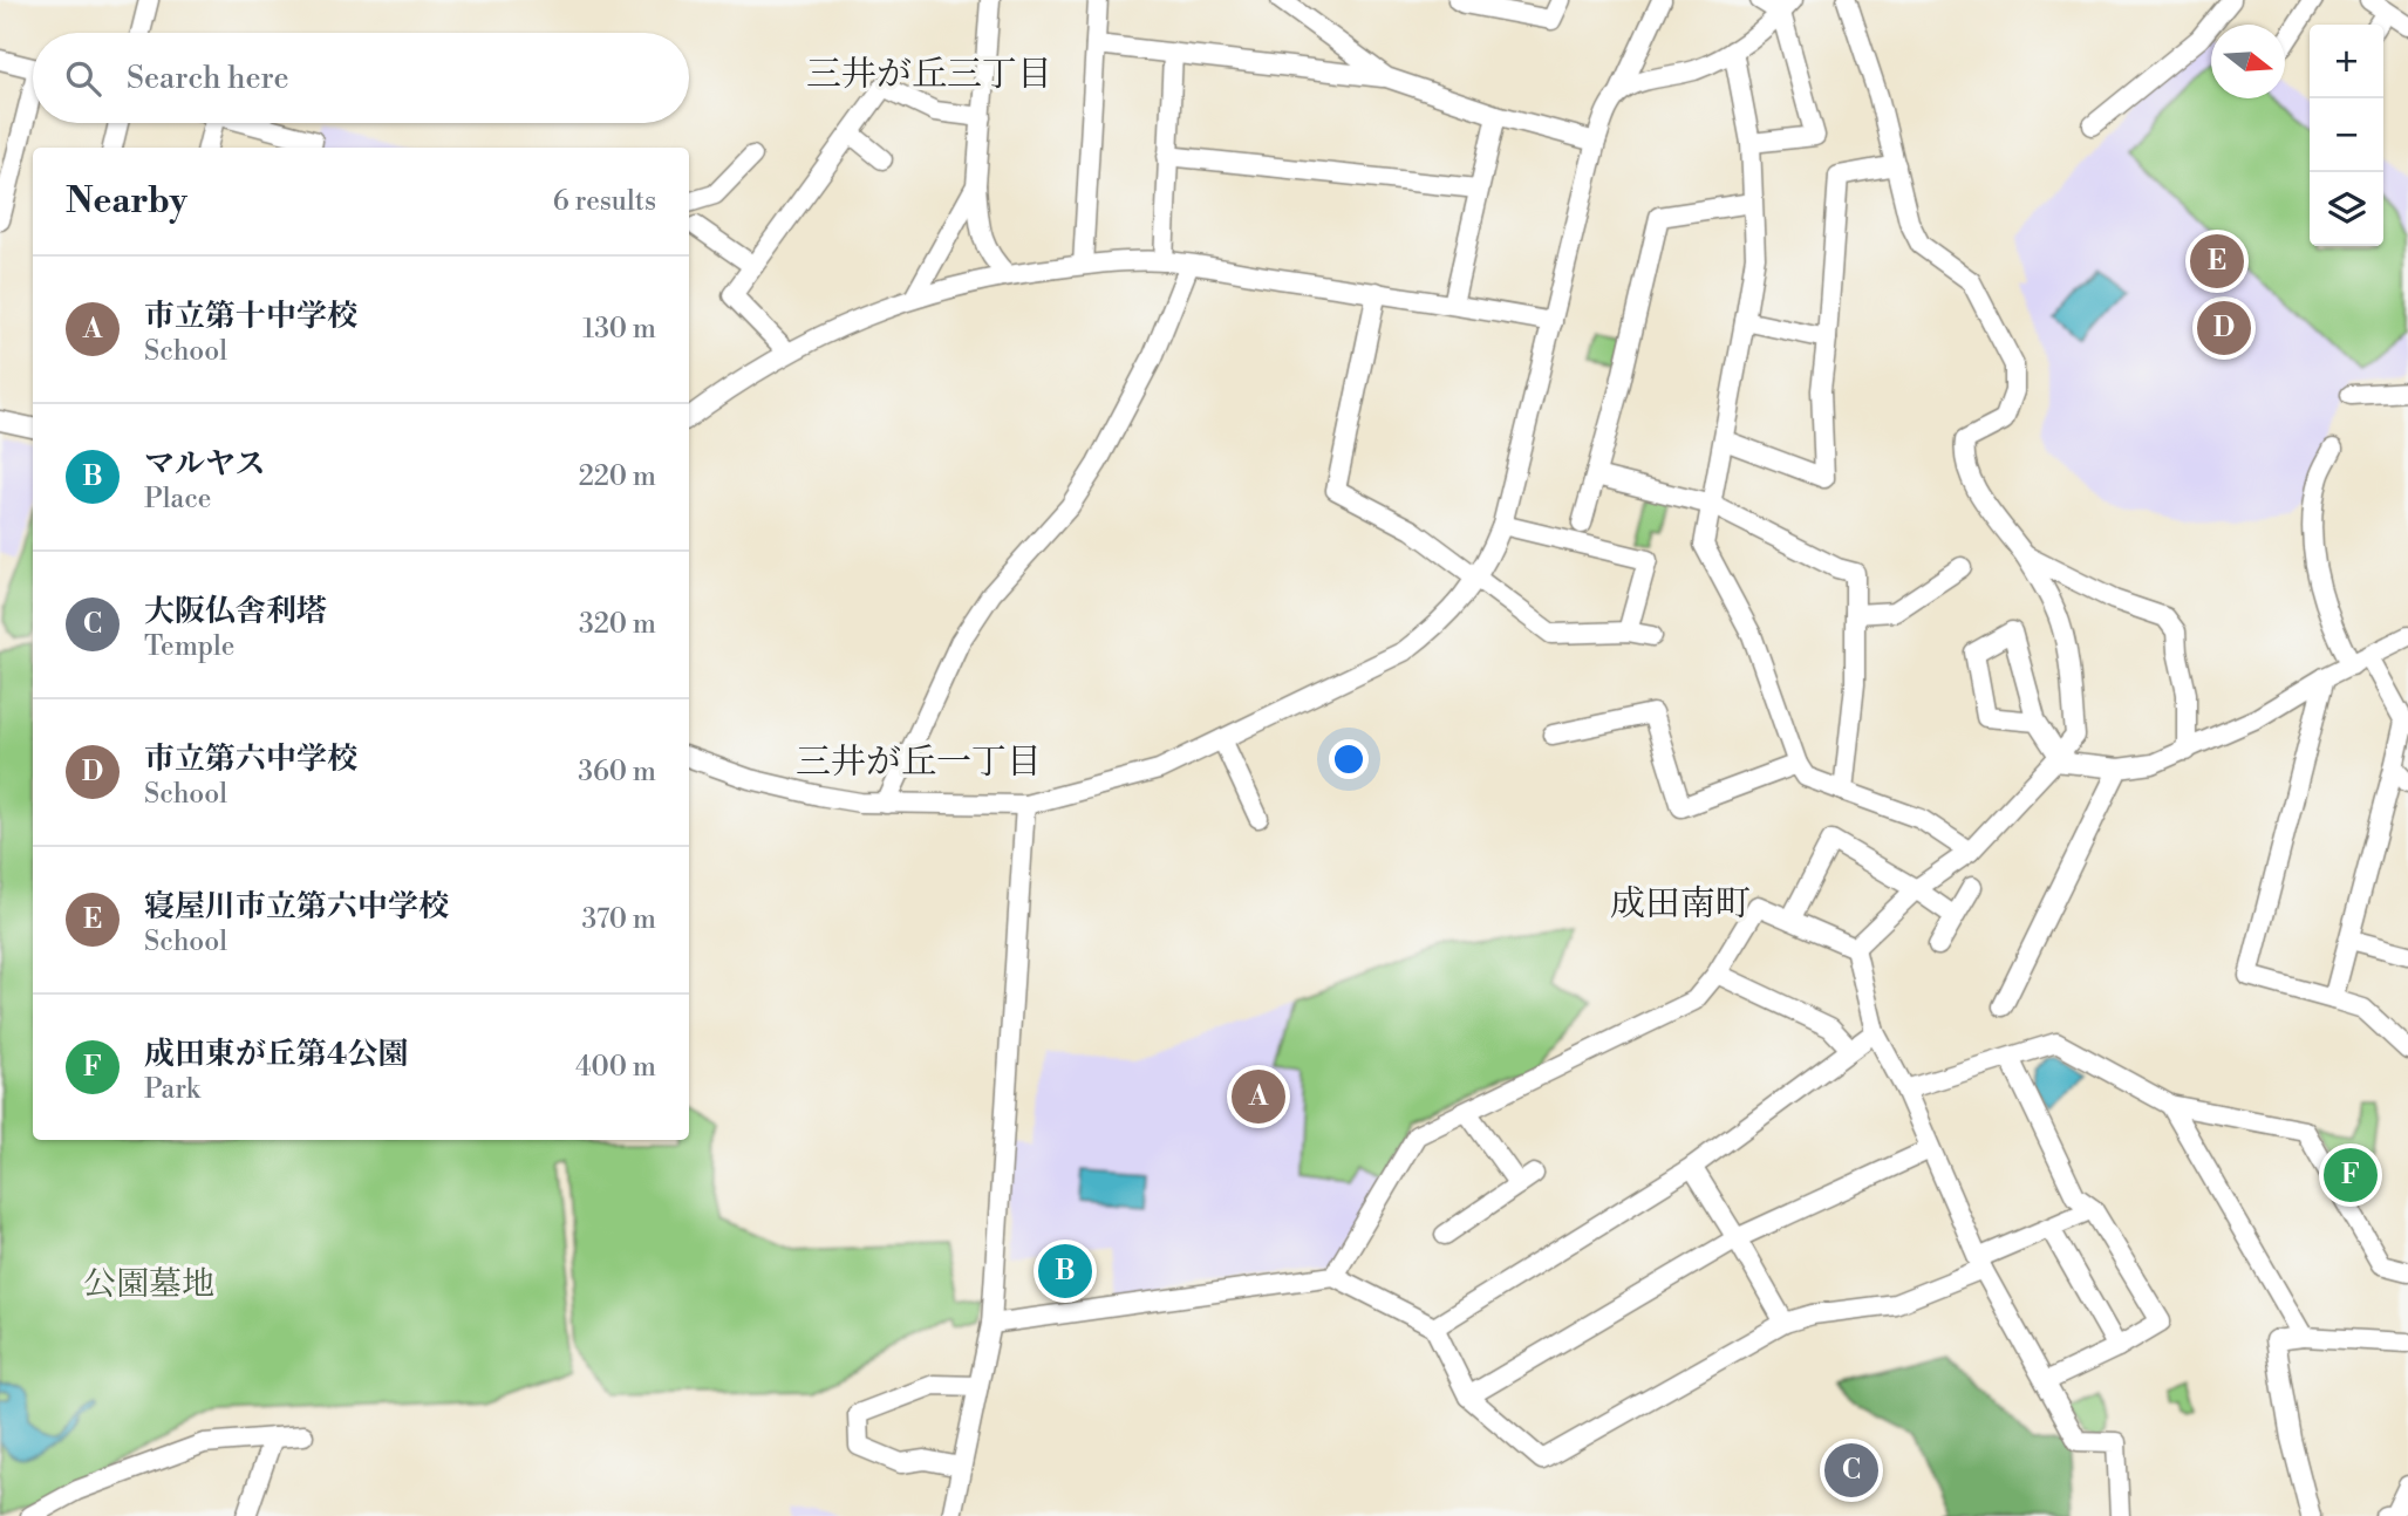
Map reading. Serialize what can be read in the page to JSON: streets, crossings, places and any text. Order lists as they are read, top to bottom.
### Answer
{
  "districts": ["三井が丘三丁目", "三井が丘一丁目", "成田南町"],
  "parks": ["公園墓地"],
  "north": "right",
  "page": {
    "map_buttons": ["+", "−"],
    "search": "Search here",
    "heading": ["Nearby", "6 results"],
    "pins": [
      "E",
      "D",
      "A",
      "F",
      "B",
      "C"
    ],
    "list": [
      {
        "mark": "A",
        "name": "市立第十中学校",
        "note": "School",
        "value": "130 m"
      },
      {
        "mark": "B",
        "name": "マルヤス",
        "note": "Place",
        "value": "220 m"
      },
      {
        "mark": "C",
        "name": "大阪仏舎利塔",
        "note": "Temple",
        "value": "320 m"
      },
      {
        "mark": "D",
        "name": "市立第六中学校",
        "note": "School",
        "value": "360 m"
      },
      {
        "mark": "E",
        "name": "寝屋川市立第六中学校",
        "note": "School",
        "value": "370 m"
      },
      {
        "mark": "F",
        "name": "成田東が丘第4公園",
        "note": "Park",
        "value": "400 m"
      }
    ]
  }
}
